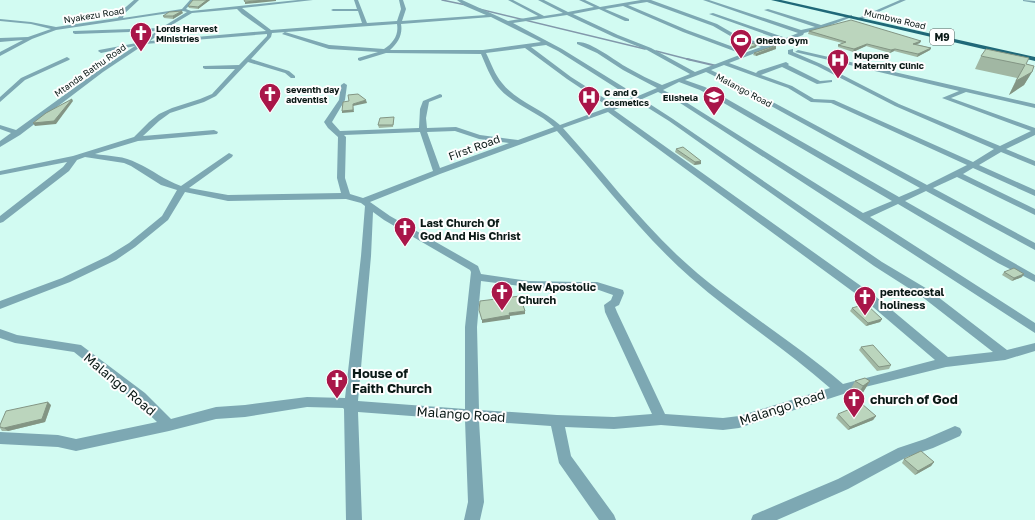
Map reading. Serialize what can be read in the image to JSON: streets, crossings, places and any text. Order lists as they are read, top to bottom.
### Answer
{
  "streets": {
    "main road": ["Mumbwa Road", "M9"],
    "street": [
      "Nyakezu Road",
      "Mtanda Bathu Road",
      "Malango Road",
      "First Road"
    ]
  },
  "crossings": [
    ["Nyakezu Road", "Mtanda Bathu Road"],
    ["Mumbwa Road", "First Road"],
    ["Malango Road", "First Road"]
  ],
  "places": {
    "church": [
      "Lords Harvest Ministries",
      "seventh day adventist",
      "Last Church Of God And His Christ",
      "New Apostolic Church",
      "pentecostal holiness",
      "House of Faith Church",
      "church of God"
    ],
    "sports": ["Ghetto Gym"],
    "hospital": ["Mupone Maternity Clinic", "C and G cosmetics"],
    "school or university": ["Elishela"]
  }
}
